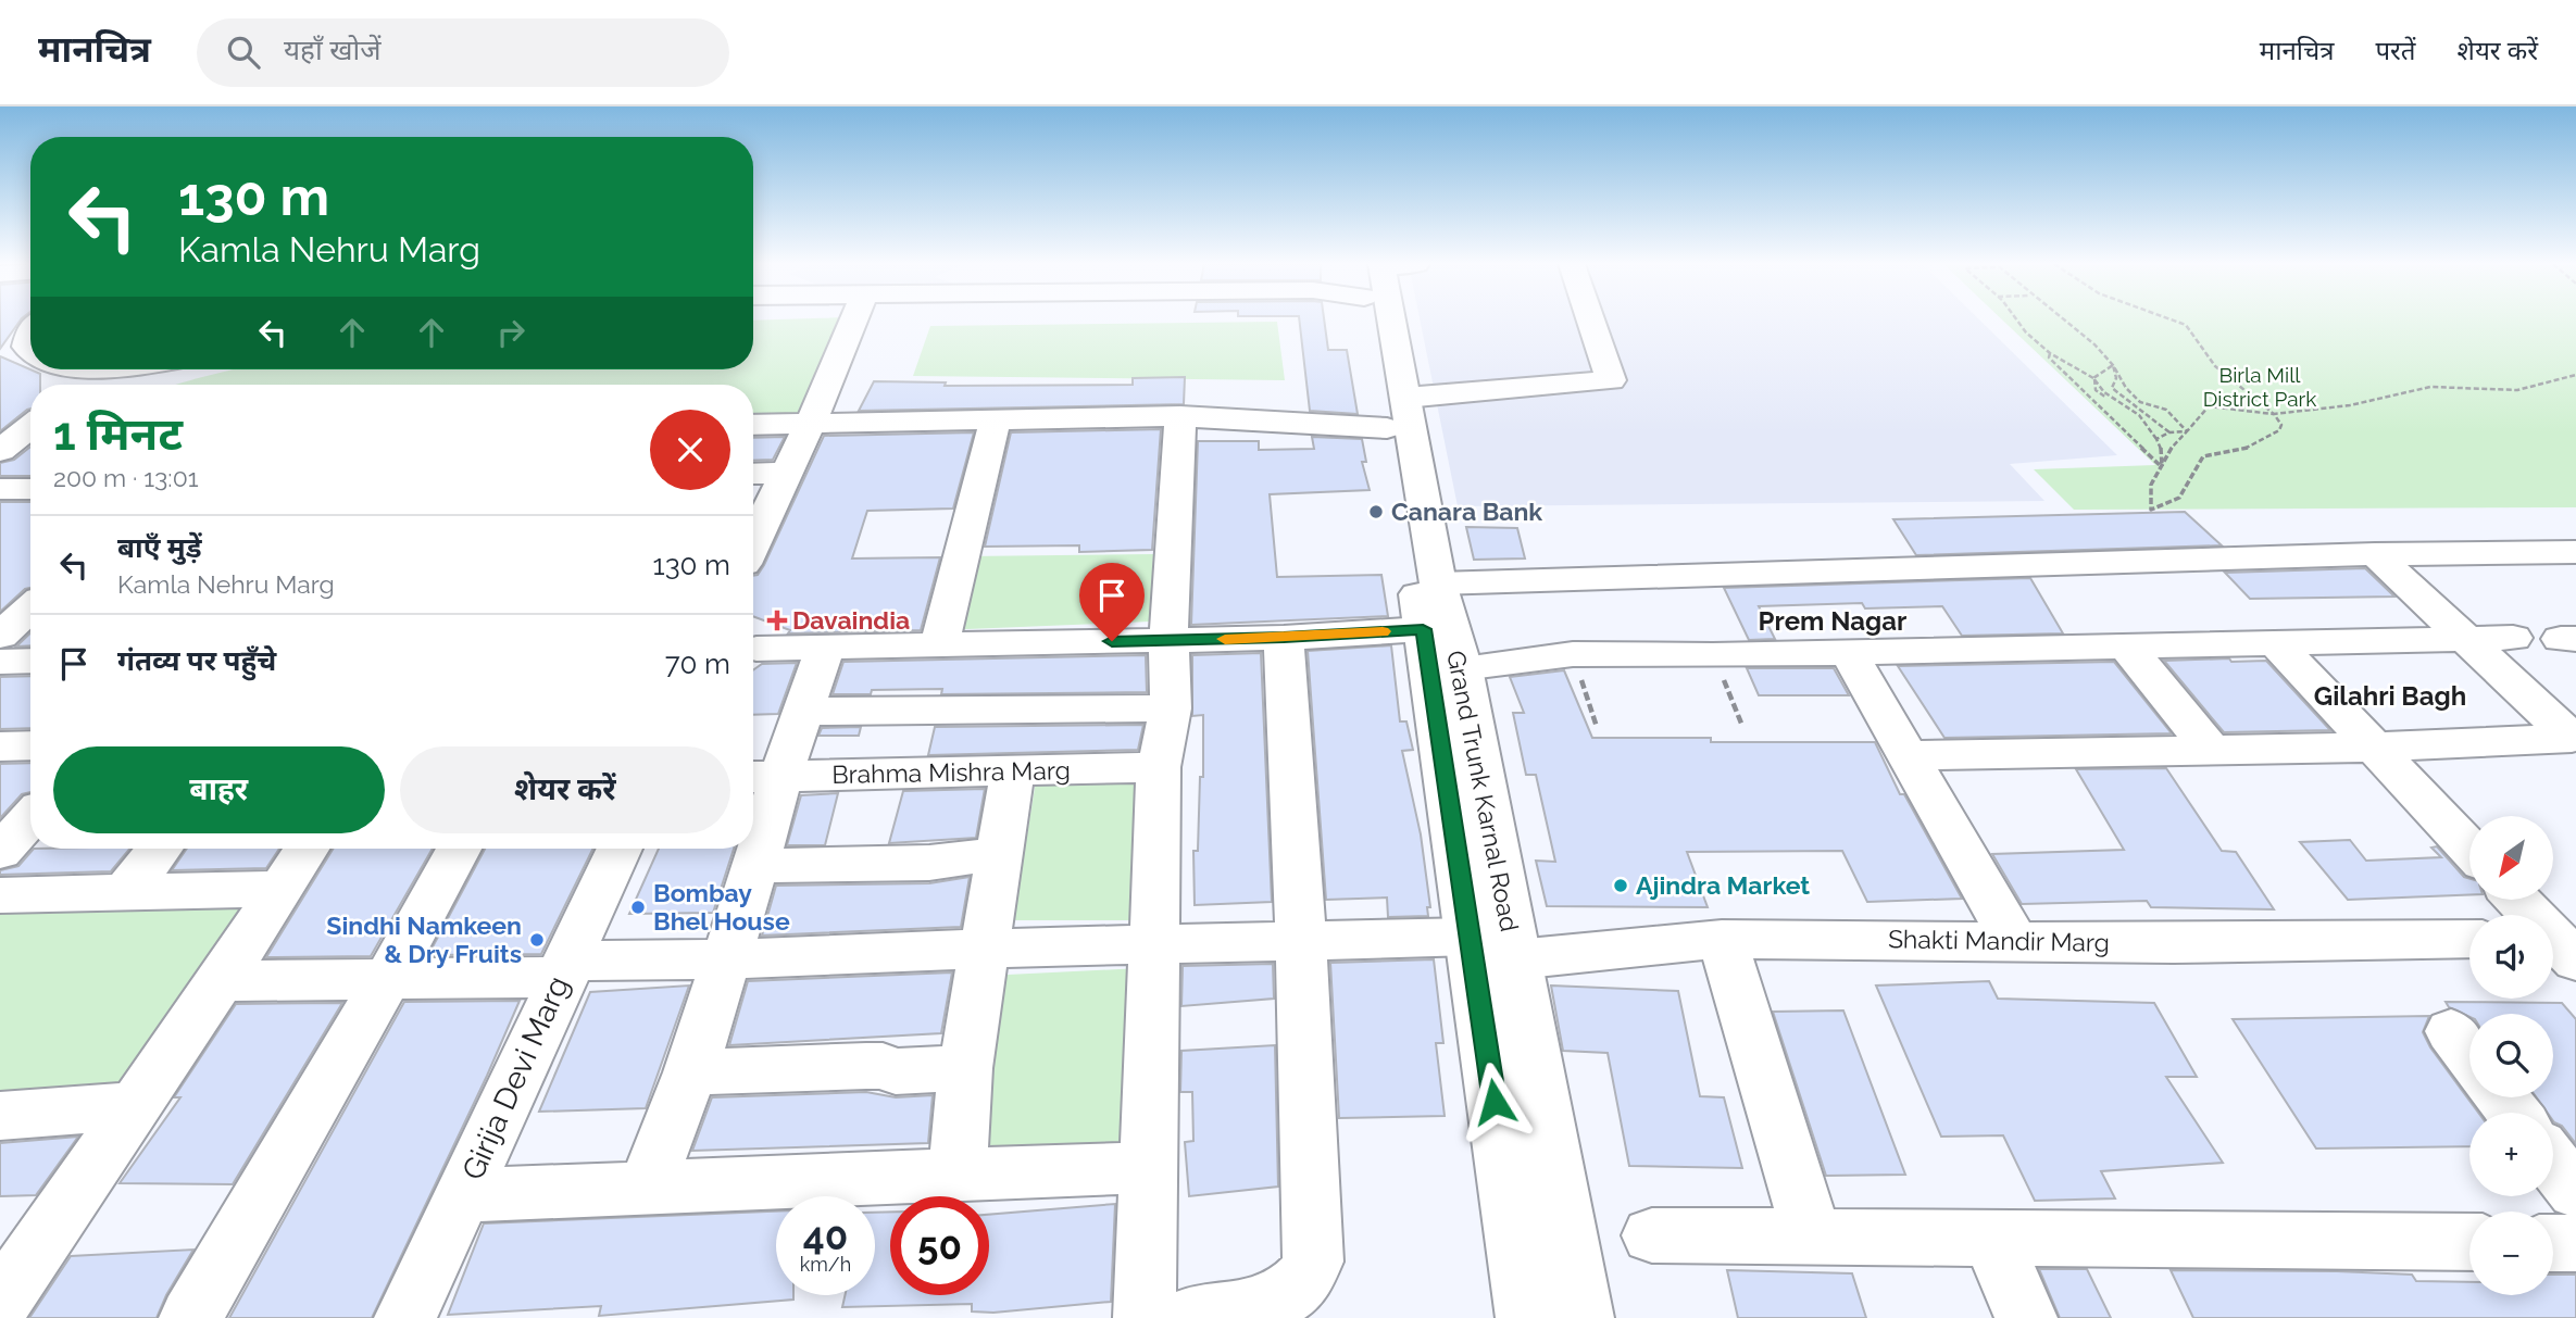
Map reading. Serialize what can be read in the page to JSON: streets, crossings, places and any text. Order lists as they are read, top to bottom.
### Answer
{
  "streets": {
    "street": [
      "Brahma Mishra Marg",
      "Grand Trunk Karnal Road",
      "Shakti Mandir Marg",
      "Girija Devi Marg"
    ]
  },
  "crossings": [
    ["Grand Trunk Karnal Road", "Shakti Mandir Marg"]
  ],
  "districts": ["Prem Nagar", "Gilahri Bagh"],
  "parks": ["Birla Mill District Park"],
  "places": {
    "other": [
      "Canara Bank",
      "Ajindra Market",
      "Bombay Bhel House",
      "Sindhi Namkeen & Dry Fruits"
    ],
    "health": ["Davaindia"]
  },
  "north": "bottom left",
  "page": {
    "header": "मानचित्र",
    "search": "यहाँ खोजें",
    "nav": ["मानचित्र", "परतें", "शेयर करें"],
    "turn": ["130 m", "Kamla Nehru Marg"],
    "heading": ["1 मिनट", "200 m · 13:01"],
    "list": [
      {
        "name": "बाएँ मुड़ें",
        "note": "Kamla Nehru Marg",
        "value": "130 m"
      },
      {
        "name": "गंतव्य पर पहुँचे",
        "value": "70 m"
      }
    ],
    "buttons": ["बाहर", "शेयर करें"],
    "map_buttons": ["+", "−"],
    "speed": "40 km/h",
    "limit": "50"
  }
}
